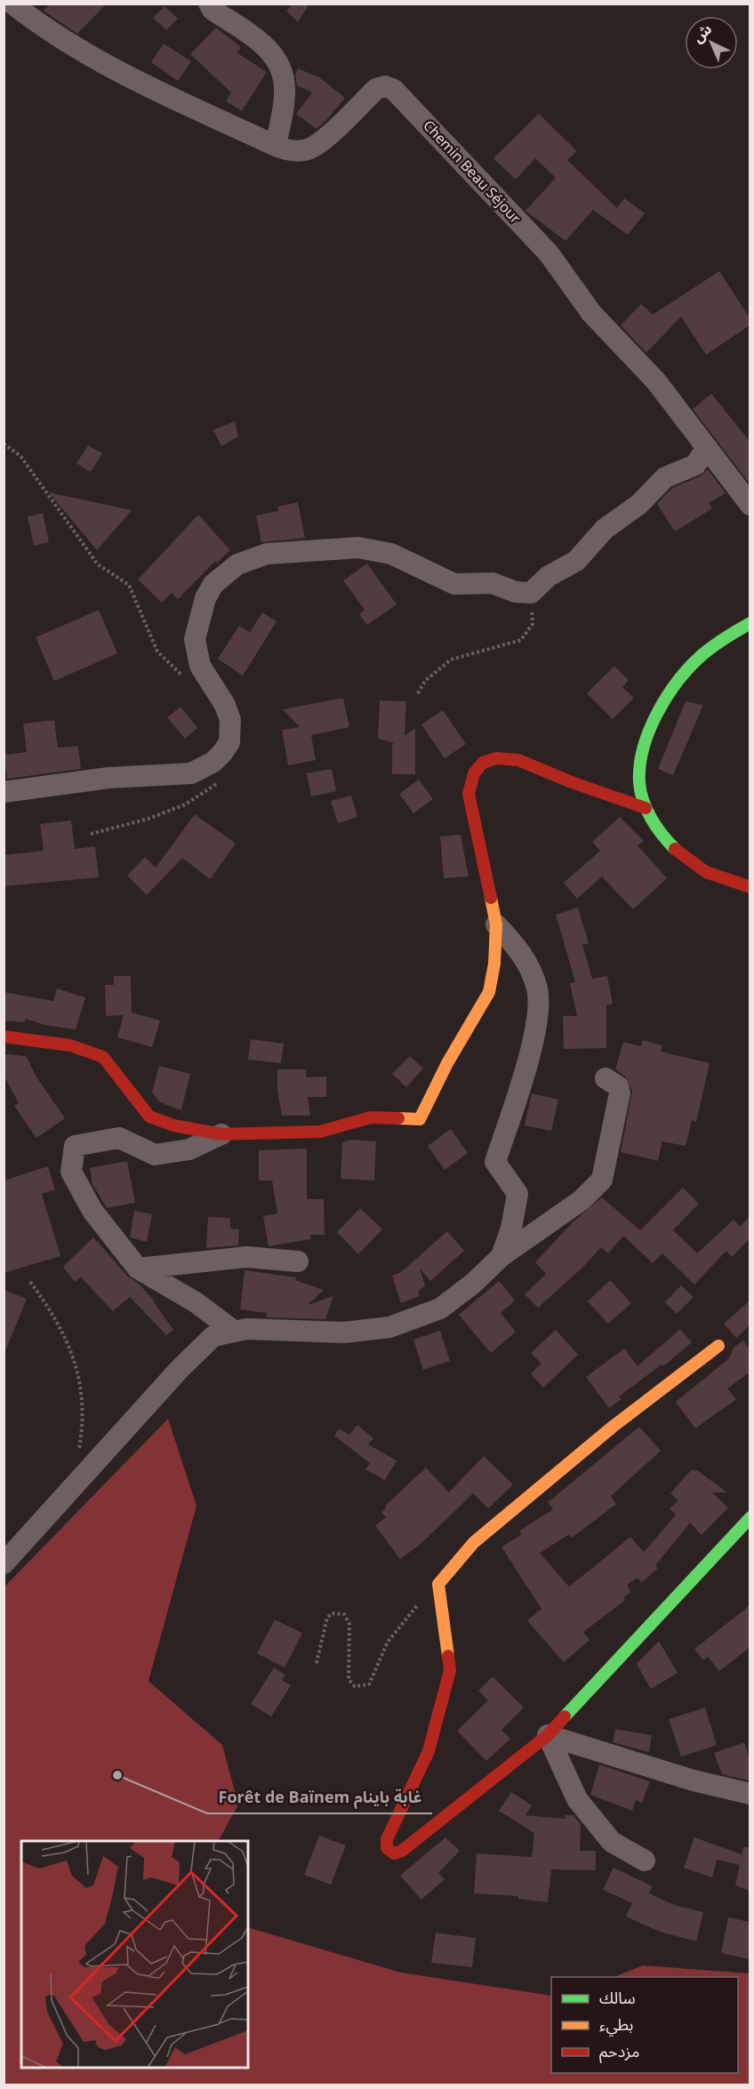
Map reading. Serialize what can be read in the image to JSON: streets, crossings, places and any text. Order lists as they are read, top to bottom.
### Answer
{
  "streets": {
    "street": ["Chemin Beau Séjour"]
  },
  "places": ["Forêt de Baïnem غابة باينام"],
  "legend": ["سالك", "بطيء", "مزدحم"],
  "north": "top left"
}
